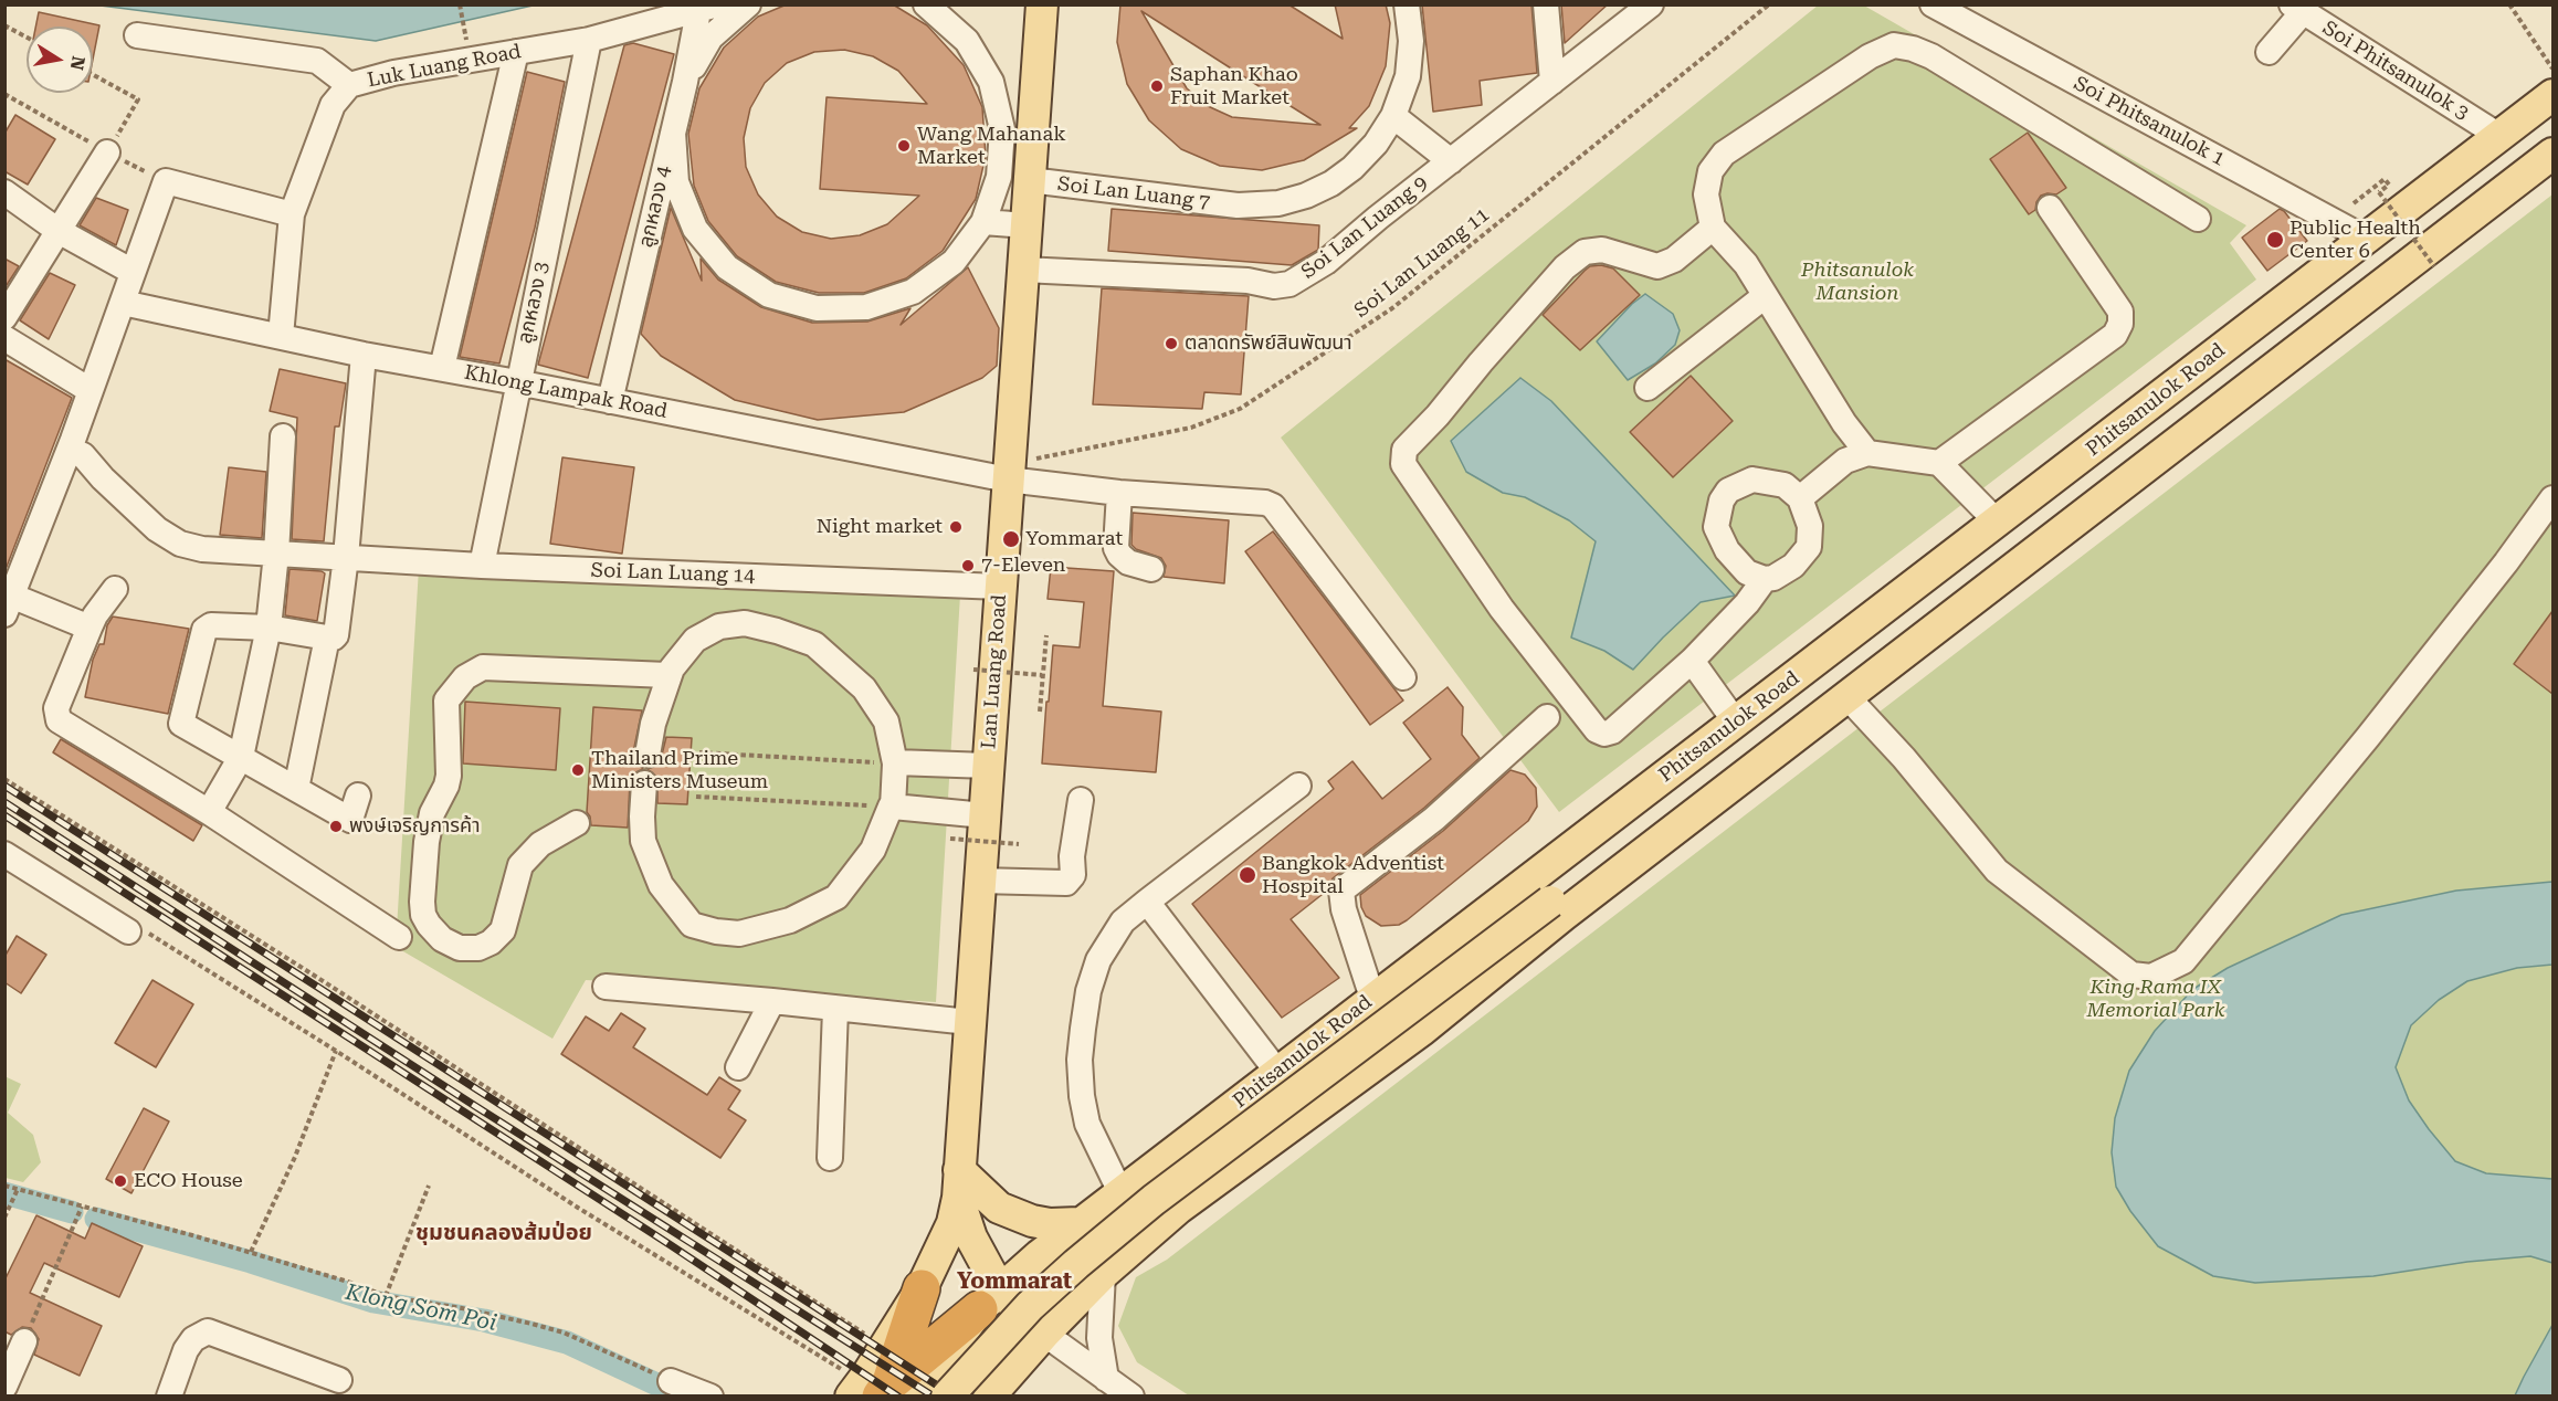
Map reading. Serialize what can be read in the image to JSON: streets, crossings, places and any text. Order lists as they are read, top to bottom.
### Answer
{
  "streets": {
    "main road": ["Phitsanulok Road", "Lan Luang Road"],
    "street": [
      "Luk Luang Road",
      "Soi Phitsanulok 3",
      "Soi Phitsanulok 1",
      "Soi Lan Luang 7",
      "ลูกหลวง 4",
      "Soi Lan Luang 9",
      "ลูกหลวง 3",
      "Khlong Lampak Road",
      "Soi Lan Luang 14"
    ],
    "path": ["Soi Lan Luang 11"]
  },
  "crossings": [
    ["Luk Luang Road", "ลูกหลวง 4"],
    ["Luk Luang Road", "ลูกหลวง 3"],
    ["Luk Luang Road", "Khlong Lampak Road"],
    ["Soi Phitsanulok 3", "Phitsanulok Road"],
    ["Soi Phitsanulok 1", "Phitsanulok Road"],
    ["Soi Lan Luang 7", "Lan Luang Road"],
    ["ลูกหลวง 4", "Khlong Lampak Road"],
    ["Soi Lan Luang 9", "Lan Luang Road"],
    ["Soi Lan Luang 11", "Khlong Lampak Road"],
    ["Soi Lan Luang 11", "Lan Luang Road"],
    ["ลูกหลวง 3", "Khlong Lampak Road"],
    ["ลูกหลวง 3", "Soi Lan Luang 14"],
    ["Khlong Lampak Road", "Lan Luang Road"],
    ["Phitsanulok Road", "Lan Luang Road"],
    ["Soi Lan Luang 14", "Lan Luang Road"]
  ],
  "districts": ["ชุมชนคลองส้มป่อย", "Yommarat"],
  "water": ["Klong Som Poi"],
  "parks": ["Phitsanulok Mansion", "King Rama IX Memorial Park"],
  "places": [
    "Saphan Khao Fruit Market",
    "Wang Mahanak Market",
    "Public Health Center 6",
    "ตลาดทรัพย์สินพัฒนา",
    "Night market",
    "Yommarat",
    "7-Eleven",
    "Thailand Prime Ministers Museum",
    "พงษ์เจริญการค้า",
    "Bangkok Adventist Hospital",
    "ECO House"
  ],
  "north": "right"
}
